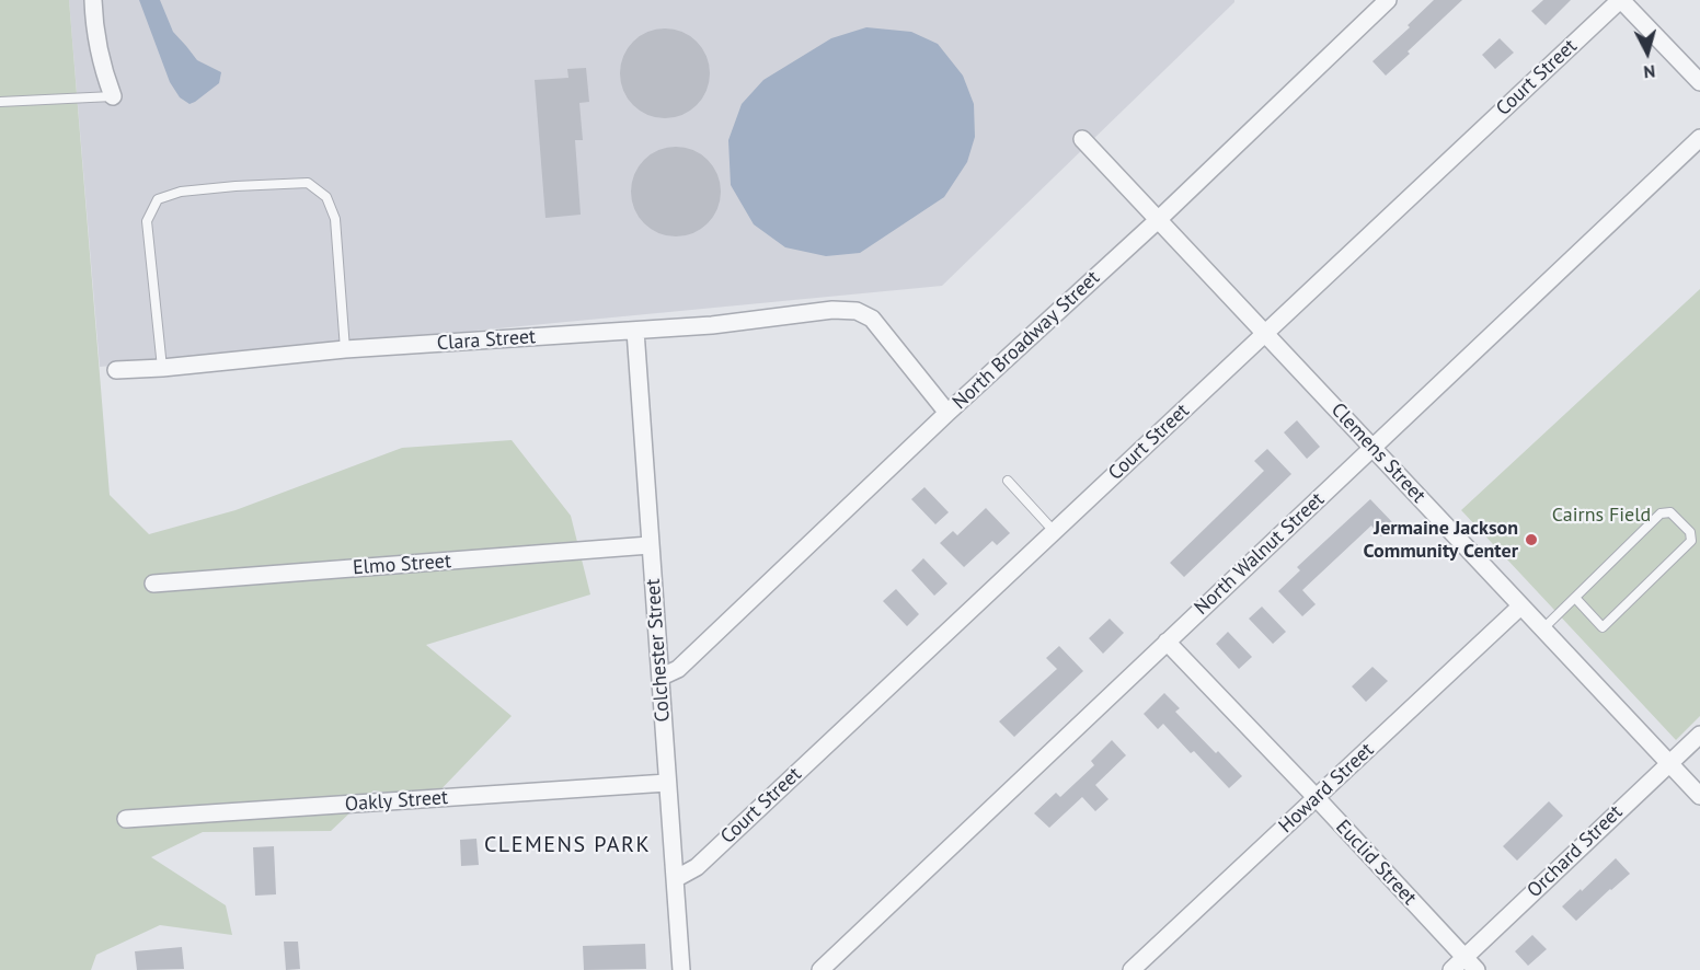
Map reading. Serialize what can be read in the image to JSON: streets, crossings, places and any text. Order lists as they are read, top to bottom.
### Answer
{
  "streets": {
    "street": [
      "Court Street",
      "Clara Street",
      "North Broadway Street",
      "Clemens Street",
      "North Walnut Street",
      "Elmo Street",
      "Colchester Street",
      "Howard Street",
      "Oakly Street",
      "Orchard Street",
      "Euclid Street"
    ]
  },
  "crossings": [
    ["Court Street", "Clemens Street"],
    ["Court Street", "Colchester Street"],
    ["Clara Street", "North Broadway Street"],
    ["Clara Street", "Colchester Street"],
    ["North Broadway Street", "Clemens Street"],
    ["North Broadway Street", "Colchester Street"],
    ["Clemens Street", "North Walnut Street"],
    ["Clemens Street", "Howard Street"],
    ["Clemens Street", "Orchard Street"],
    ["North Walnut Street", "Euclid Street"],
    ["Elmo Street", "Colchester Street"],
    ["Colchester Street", "Oakly Street"],
    ["Howard Street", "Euclid Street"],
    ["Orchard Street", "Euclid Street"]
  ],
  "districts": ["CLEMENS PARK"],
  "parks": ["Cairns Field"],
  "places": ["Jermaine Jackson Community Center"],
  "north": "bottom"
}
